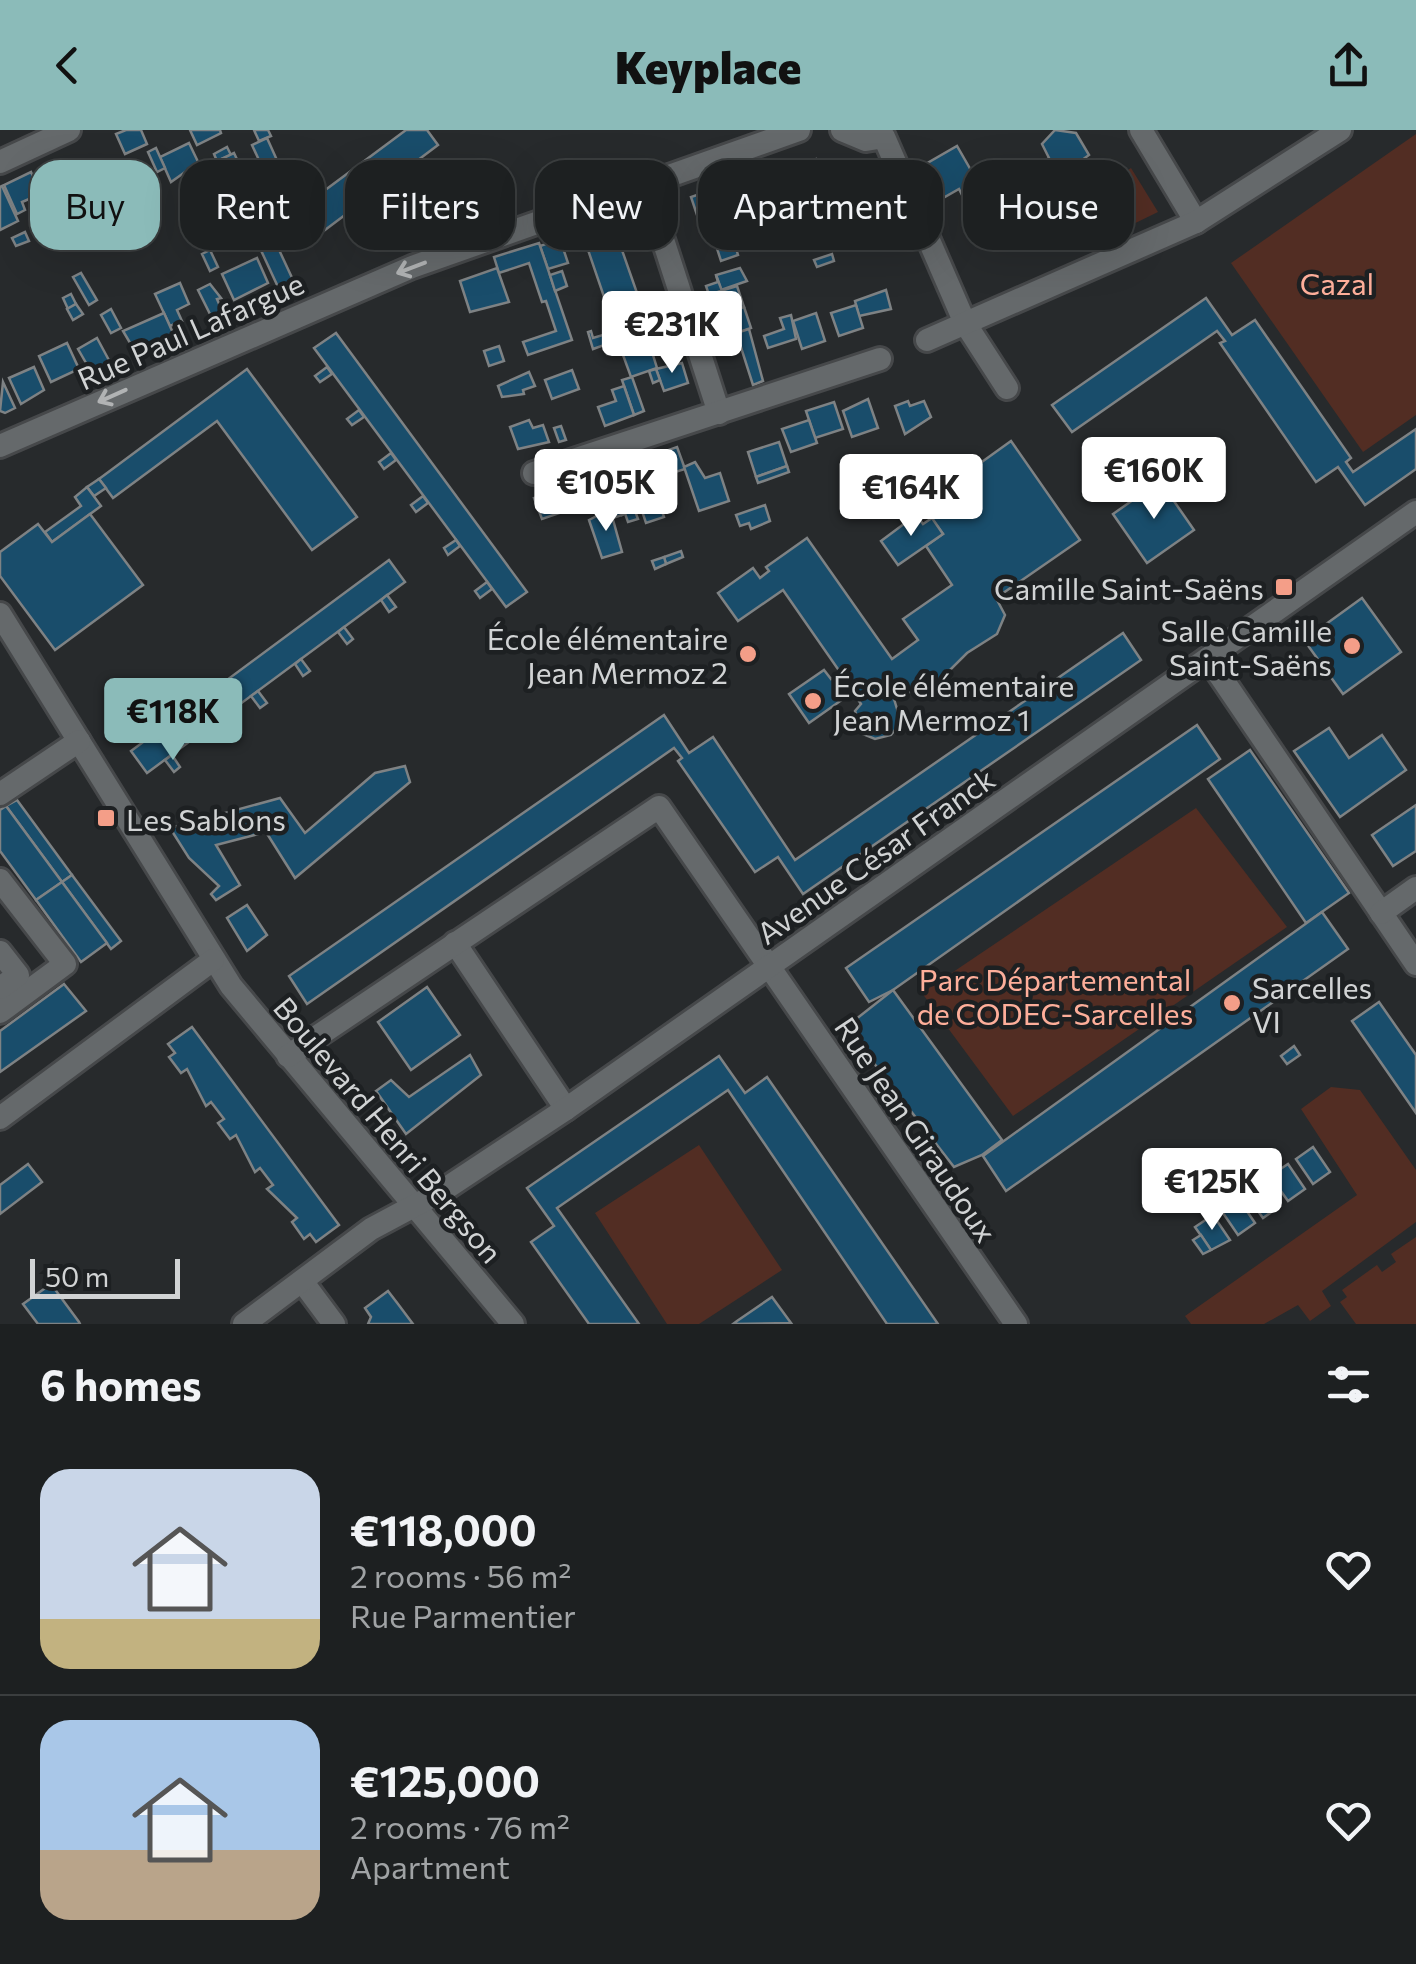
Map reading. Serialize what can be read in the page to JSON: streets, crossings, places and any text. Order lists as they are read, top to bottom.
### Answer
{
  "streets": {
    "street": [
      "Rue Paul Lafargue",
      "Avenue César Franck",
      "Boulevard Henri Bergson",
      "Rue Jean Giraudoux"
    ]
  },
  "crossings": [
    ["Avenue César Franck", "Boulevard Henri Bergson"],
    ["Avenue César Franck", "Rue Jean Giraudoux"]
  ],
  "one_way": ["Rue Paul Lafargue"],
  "parks": ["Cazal", "Parc Départemental de CODEC-Sarcelles"],
  "places": {
    "transit": ["Camille Saint-Saëns", "Les Sablons"],
    "other": [
      "Salle Camille Saint-Saëns",
      "École élémentaire Jean Mermoz 2",
      "École élémentaire Jean Mermoz 1",
      "Sarcelles VI"
    ]
  },
  "scale_bar": "50 m",
  "page": {
    "header": "Keyplace",
    "chip": [
      "Buy",
      "Rent",
      "Filters",
      "New",
      "Apartment",
      "House"
    ],
    "price": [
      "€231K",
      "€160K",
      "€105K",
      "€164K",
      "€118K",
      "€125K"
    ],
    "scale": "50 m",
    "heading": "6 homes",
    "list": [
      {
        "name": "€118,000",
        "note": "2 rooms · 56 m² · Rue Parmentier"
      },
      {
        "name": "€125,000",
        "note": "2 rooms · 76 m² · Apartment"
      }
    ]
  }
}
